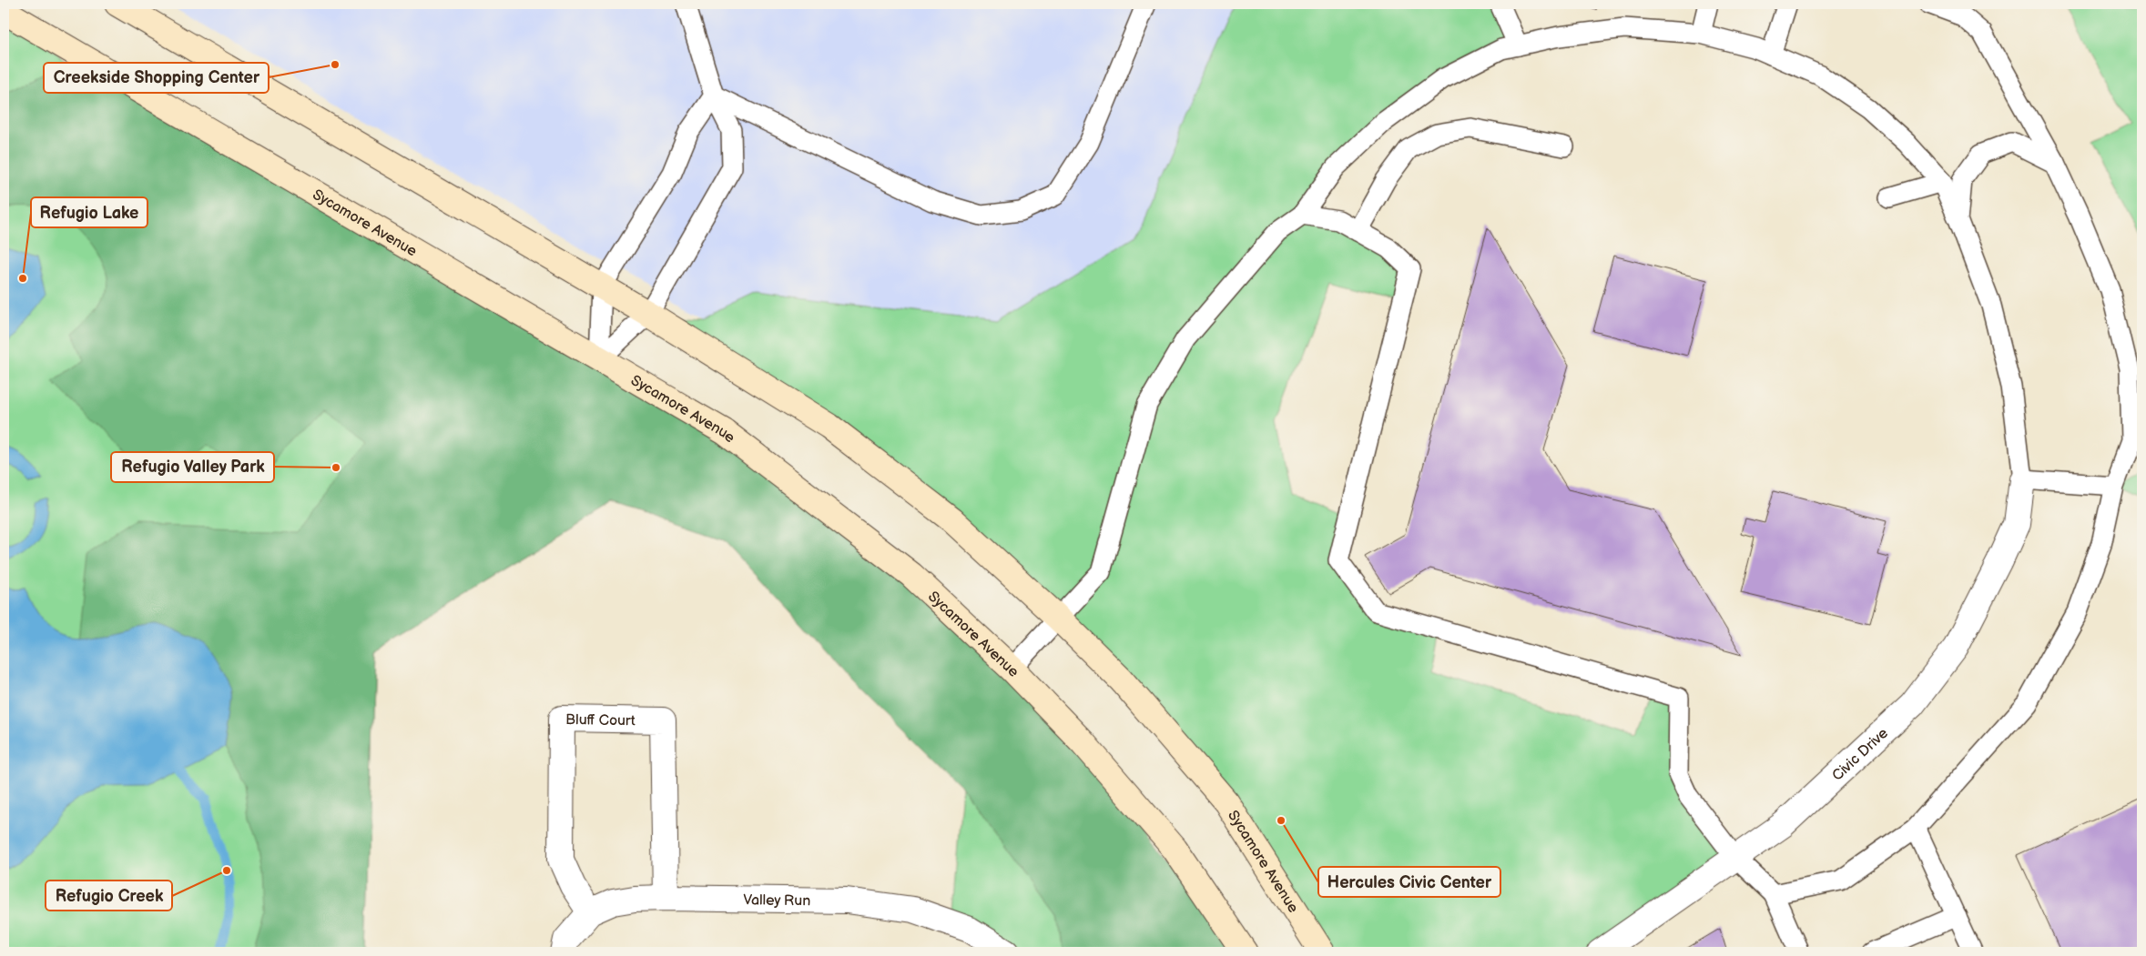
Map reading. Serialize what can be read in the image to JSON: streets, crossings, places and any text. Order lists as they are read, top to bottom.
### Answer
{
  "streets": {
    "main road": ["Sycamore Avenue"],
    "street": ["Bluff Court", "Civic Drive", "Valley Run"]
  },
  "crossings": [
    ["Bluff Court", "Valley Run"]
  ],
  "places": [
    "Creekside Shopping Center",
    "Refugio Lake",
    "Refugio Valley Park",
    "Hercules Civic Center",
    "Refugio Creek"
  ]
}
